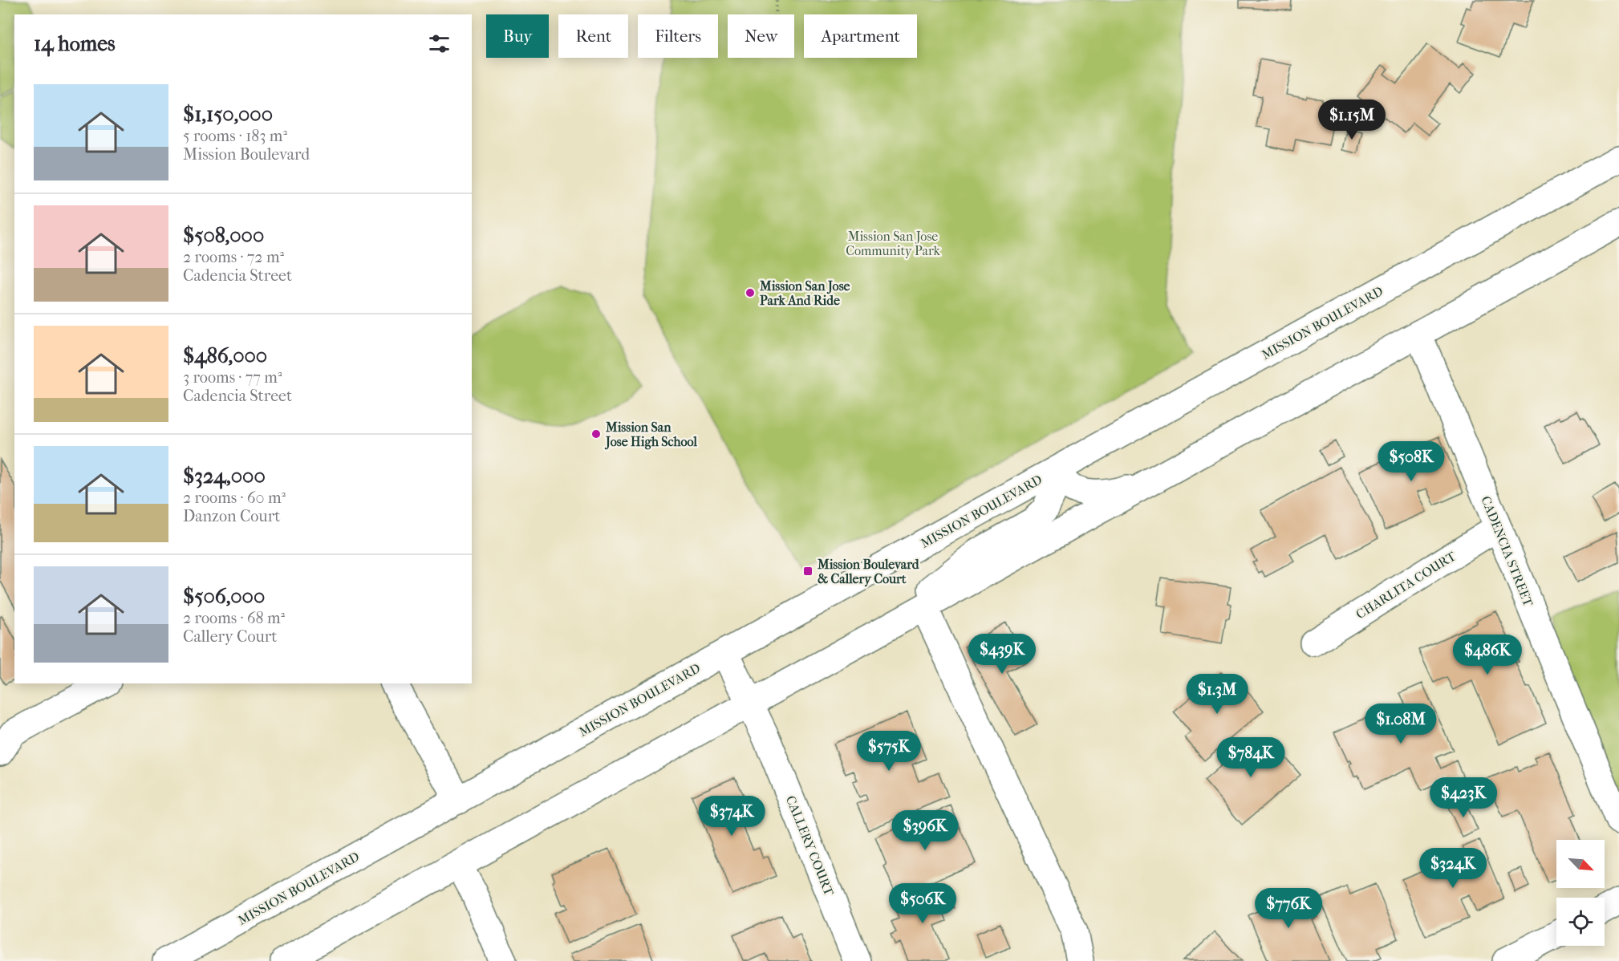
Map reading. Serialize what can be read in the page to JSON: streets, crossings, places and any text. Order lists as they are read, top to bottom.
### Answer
{
  "streets": {
    "main road": [
      "MISSION BOULEVARD",
      "CADENCIA STREET",
      "CHARLITA COURT",
      "CALLERY COURT"
    ]
  },
  "crossings": [
    ["MISSION BOULEVARD", "CALLERY COURT"],
    ["CADENCIA STREET", "CHARLITA COURT"]
  ],
  "parks": ["Mission San Jose Community Park"],
  "places": {
    "other": ["Mission San Jose Park And Ride", "Mission San Jose High School"],
    "transit": ["Mission Boulevard & Callery Court"]
  },
  "north": "bottom right",
  "page": {
    "chip": [
      "Buy",
      "Rent",
      "Filters",
      "New",
      "Apartment"
    ],
    "heading": "14 homes",
    "list": [
      {
        "name": "$1,150,000",
        "note": "5 rooms · 183 m² · Mission Boulevard"
      },
      {
        "name": "$508,000",
        "note": "2 rooms · 72 m² · Cadencia Street"
      },
      {
        "name": "$486,000",
        "note": "3 rooms · 77 m² · Cadencia Street"
      },
      {
        "name": "$324,000",
        "note": "2 rooms · 60 m² · Danzon Court"
      },
      {
        "name": "$506,000",
        "note": "2 rooms · 68 m² · Callery Court"
      }
    ],
    "price": [
      "$1.15M",
      "$508K",
      "$439K",
      "$486K",
      "$1.3M",
      "$1.08M",
      "$575K",
      "$784K",
      "$423K",
      "$374K",
      "$396K",
      "$324K",
      "$506K",
      "$776K"
    ]
  }
}
